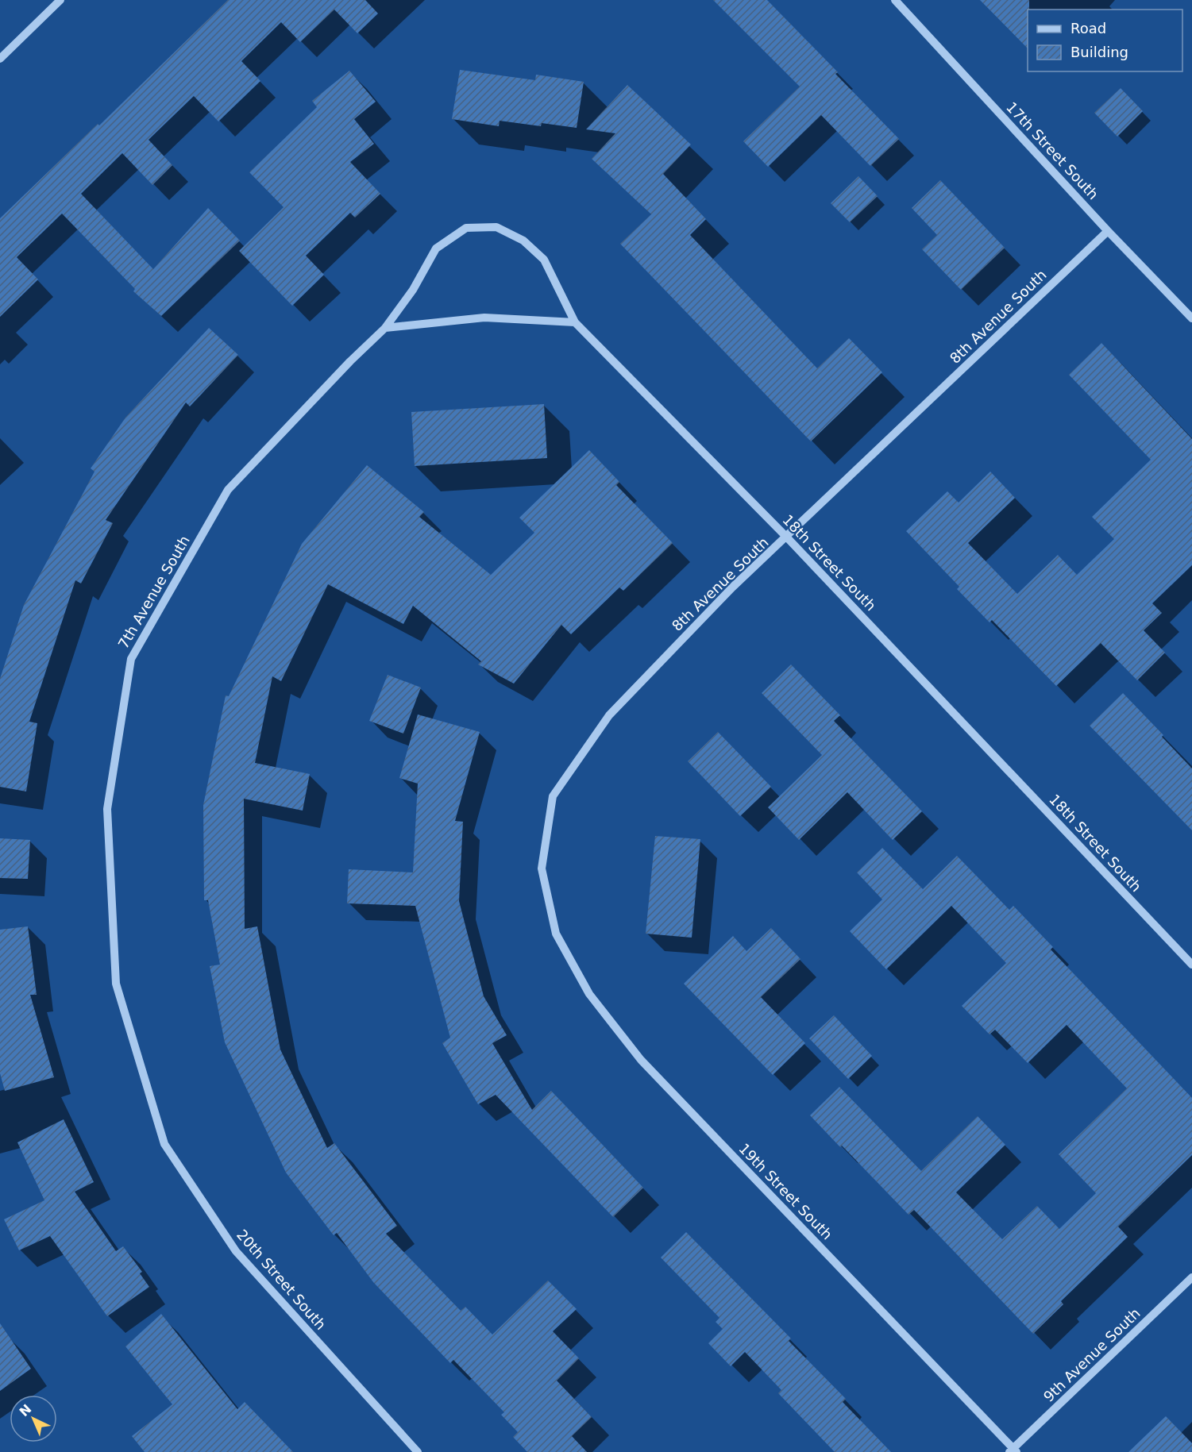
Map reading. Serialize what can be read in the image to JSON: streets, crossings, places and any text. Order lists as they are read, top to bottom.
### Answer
{
  "streets": {
    "street": [
      "17th Street South",
      "8th Avenue South",
      "18th Street South",
      "7th Avenue South",
      "19th Street South",
      "20th Street South",
      "9th Avenue South"
    ]
  },
  "crossings": [
    ["17th Street South", "8th Avenue South"],
    ["8th Avenue South", "18th Street South"],
    ["8th Avenue South", "19th Street South"],
    ["18th Street South", "7th Avenue South"],
    ["7th Avenue South", "20th Street South"],
    ["19th Street South", "9th Avenue South"]
  ],
  "legend": ["Road", "Building"],
  "north": "top left"
}
